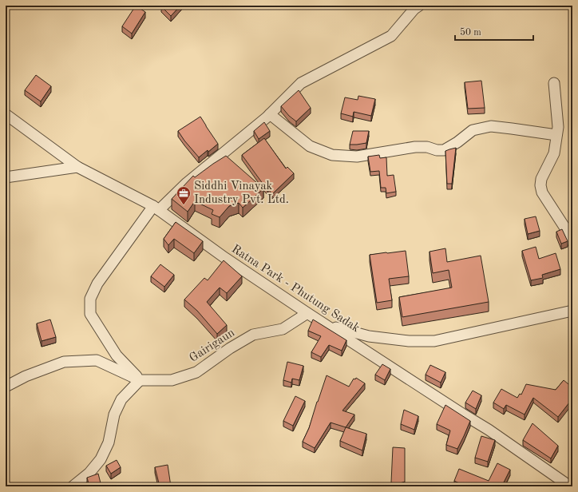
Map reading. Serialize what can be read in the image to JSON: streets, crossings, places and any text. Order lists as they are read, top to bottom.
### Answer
{
  "streets": {
    "street": ["Ratna Park - Phutung Sadak", "Gairigaun"]
  },
  "crossings": [
    ["Ratna Park - Phutung Sadak", "Gairigaun"]
  ],
  "places": {
    "office": ["Siddhi Vinayak Industry Pvt. Ltd."]
  },
  "scale_bar": "50 m"
}
